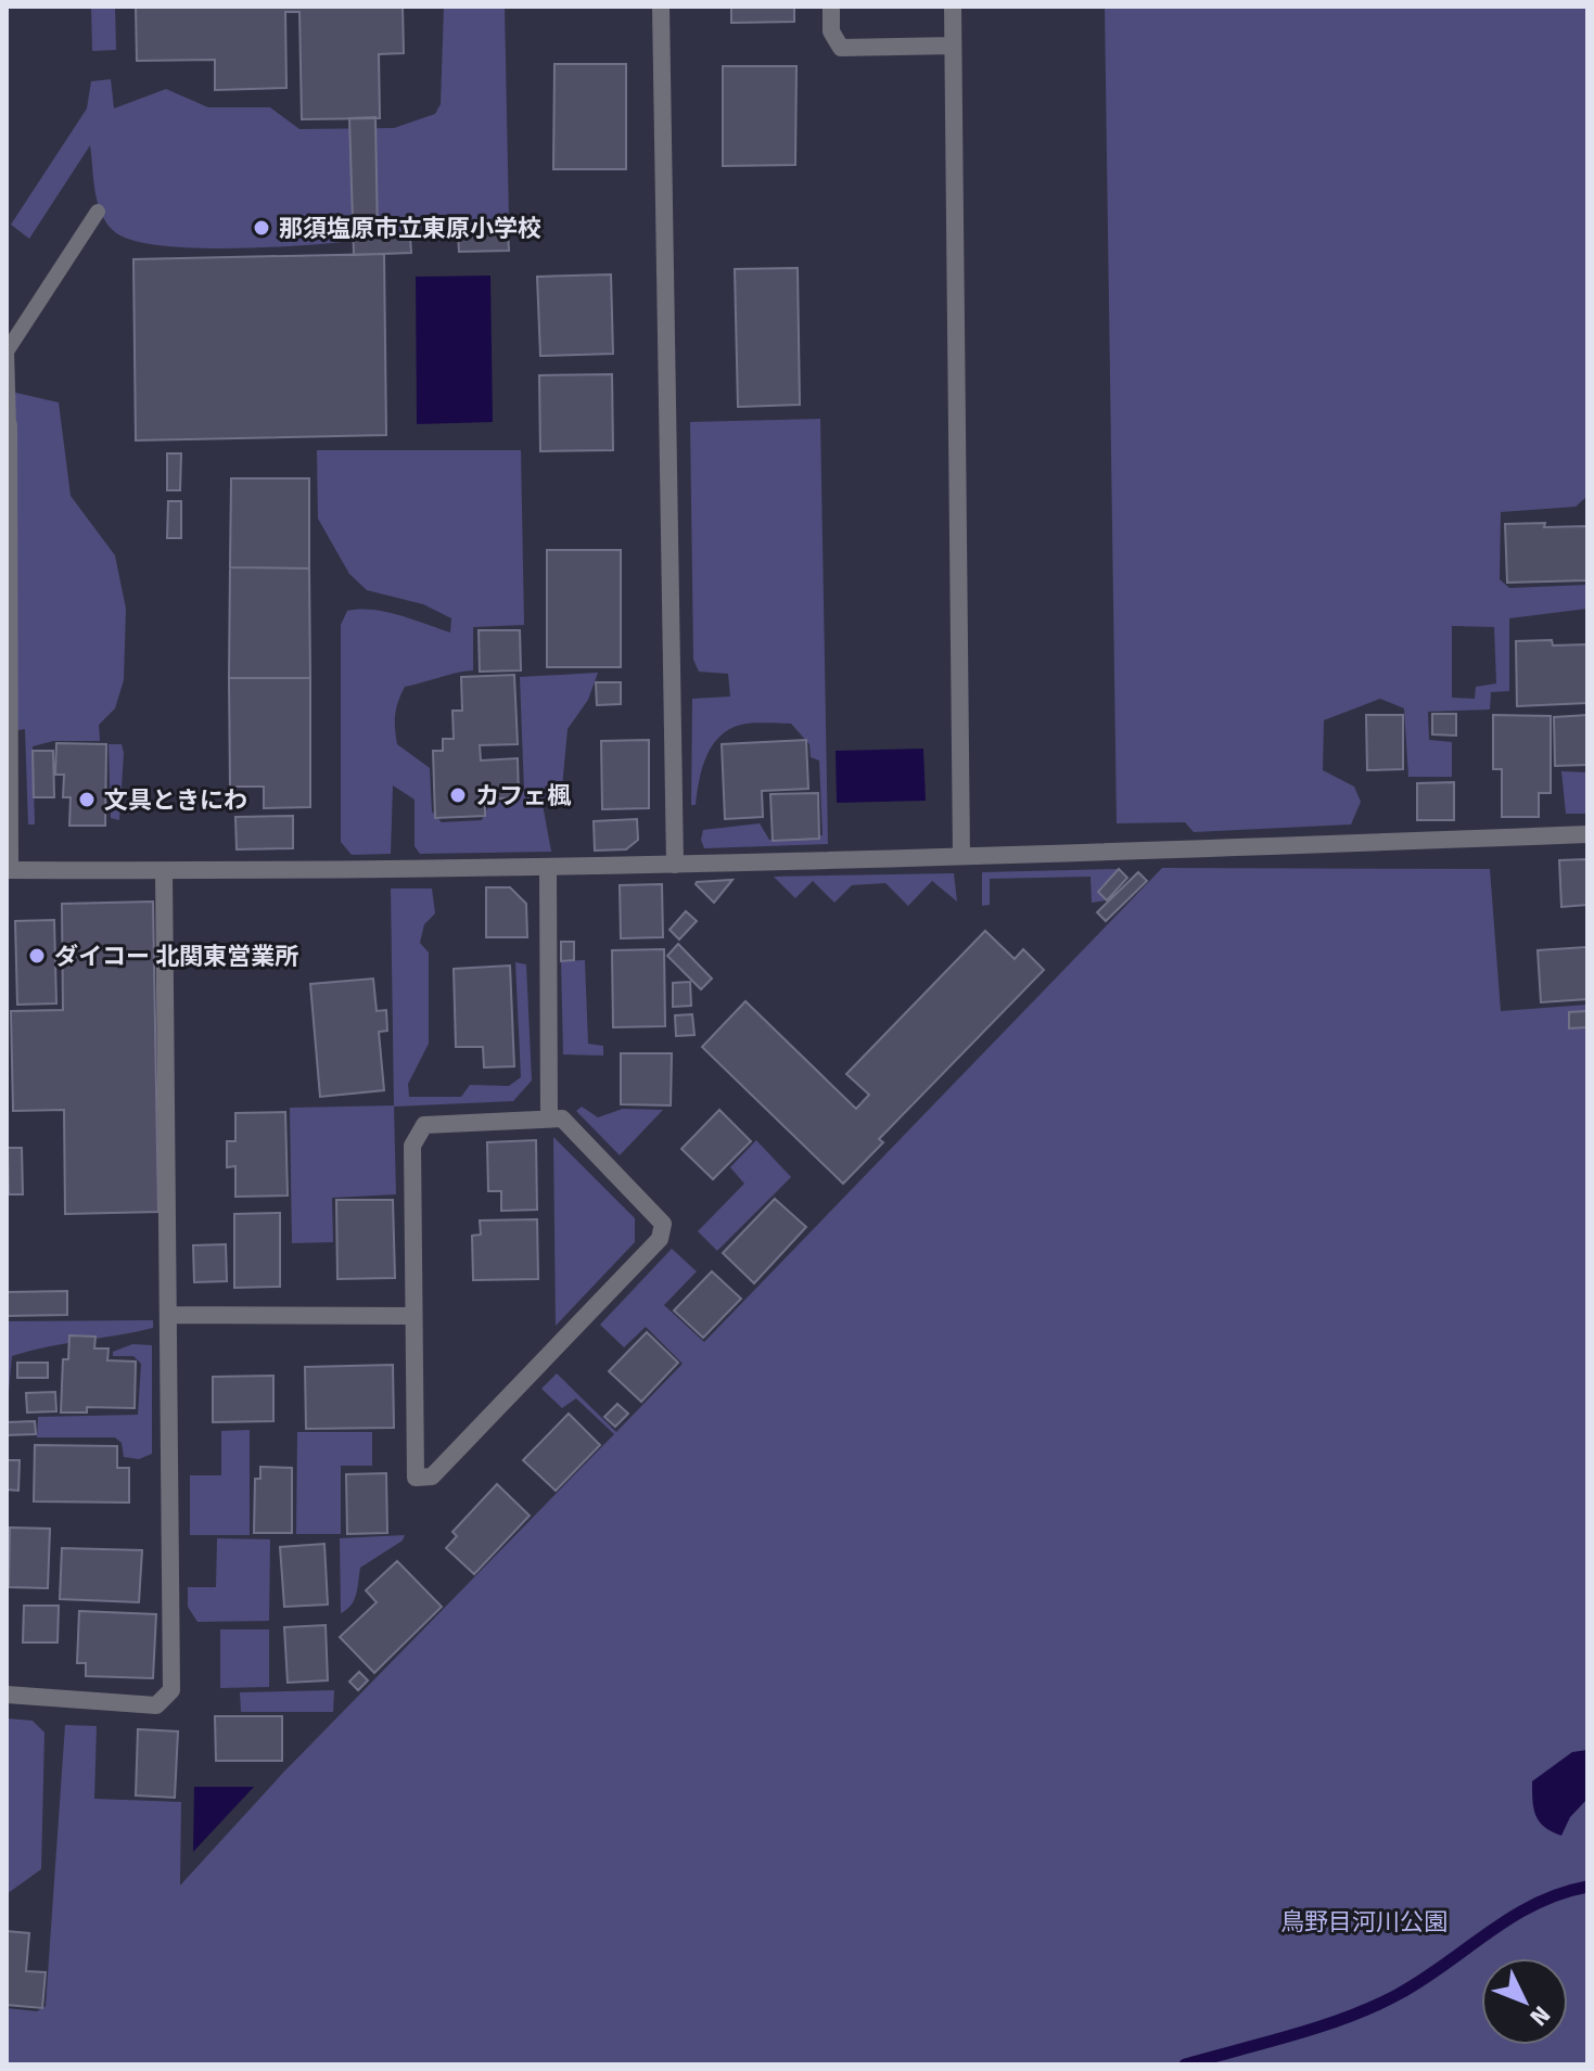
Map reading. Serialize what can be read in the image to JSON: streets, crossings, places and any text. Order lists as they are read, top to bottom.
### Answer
{
  "parks": ["鳥野目河川公園"],
  "places": [
    "那須塩原市立東原小学校",
    "カフェ楓",
    "文具ときにわ",
    "ダイコー 北関東営業所"
  ],
  "north": "bottom right"
}
